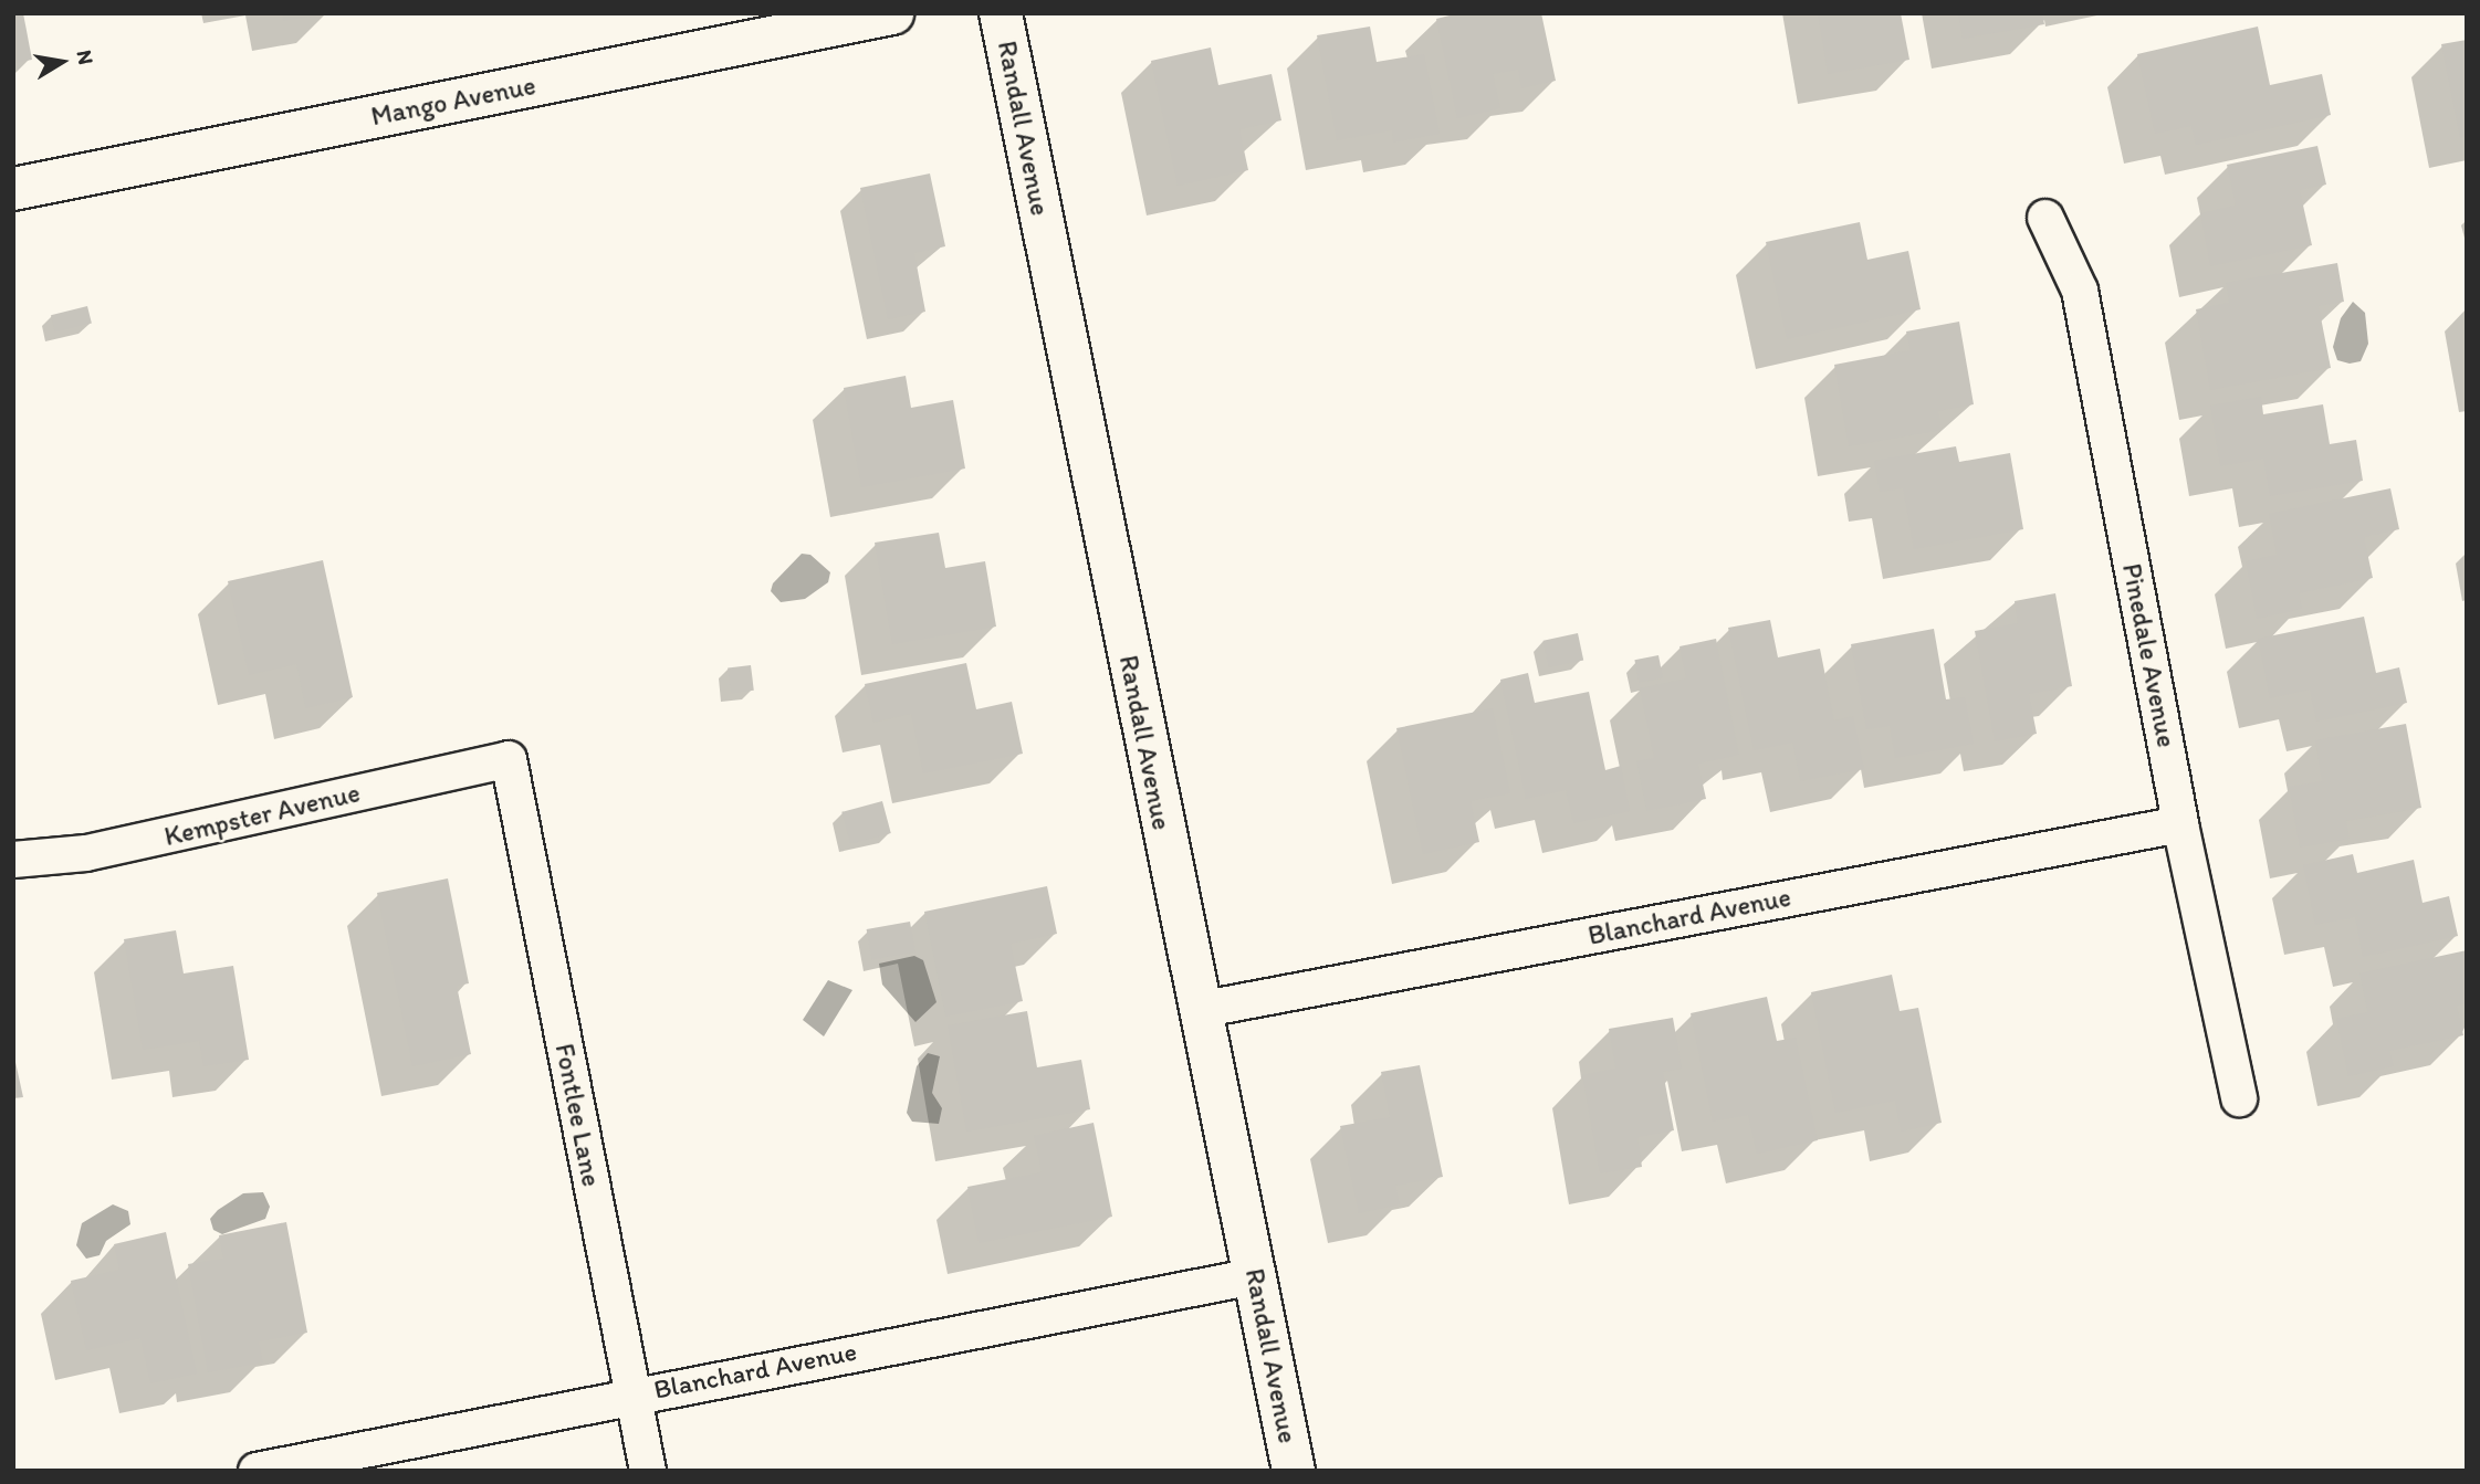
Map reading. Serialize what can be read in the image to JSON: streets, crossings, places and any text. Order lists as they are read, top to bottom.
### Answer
{
  "streets": {
    "street": [
      "Mango Avenue",
      "Randall Avenue",
      "Pinedale Avenue",
      "Kempster Avenue",
      "Blanchard Avenue",
      "Fontlee Lane"
    ]
  },
  "crossings": [
    ["Randall Avenue", "Blanchard Avenue"],
    ["Pinedale Avenue", "Blanchard Avenue"],
    ["Kempster Avenue", "Fontlee Lane"],
    ["Blanchard Avenue", "Fontlee Lane"]
  ],
  "north": "right"
}
